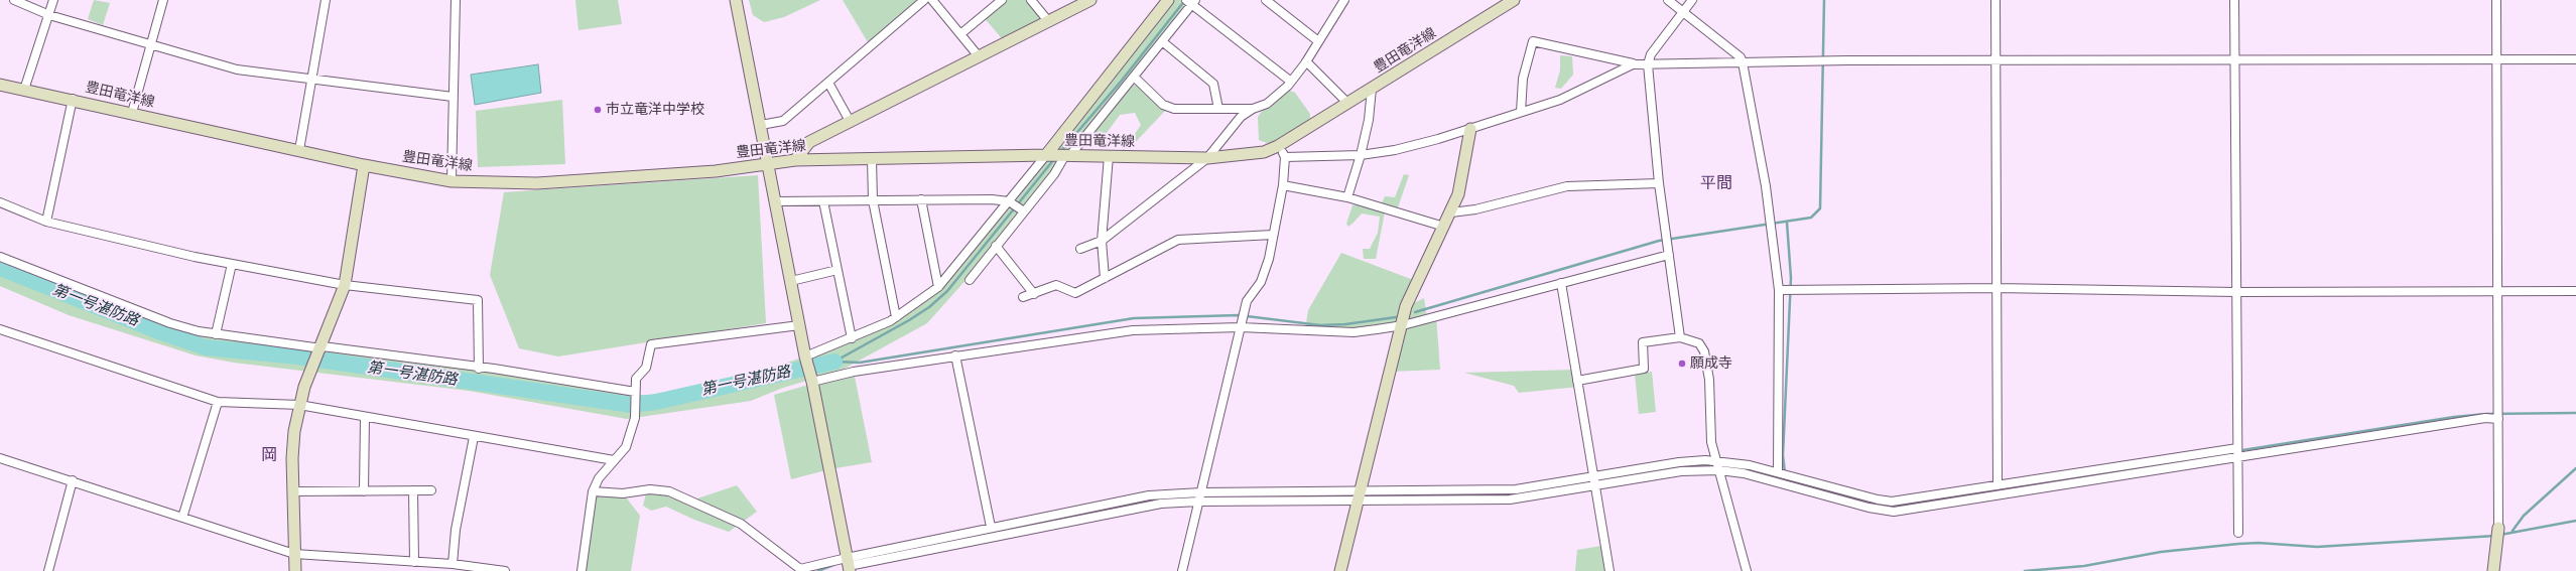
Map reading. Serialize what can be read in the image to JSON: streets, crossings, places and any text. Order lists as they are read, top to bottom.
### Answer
{
  "streets": {
    "street": ["豊田竜洋線"]
  },
  "districts": ["平間", "岡"],
  "water": ["第一号湛防路"],
  "places": ["市立竜洋中学校", "願成寺"]
}
